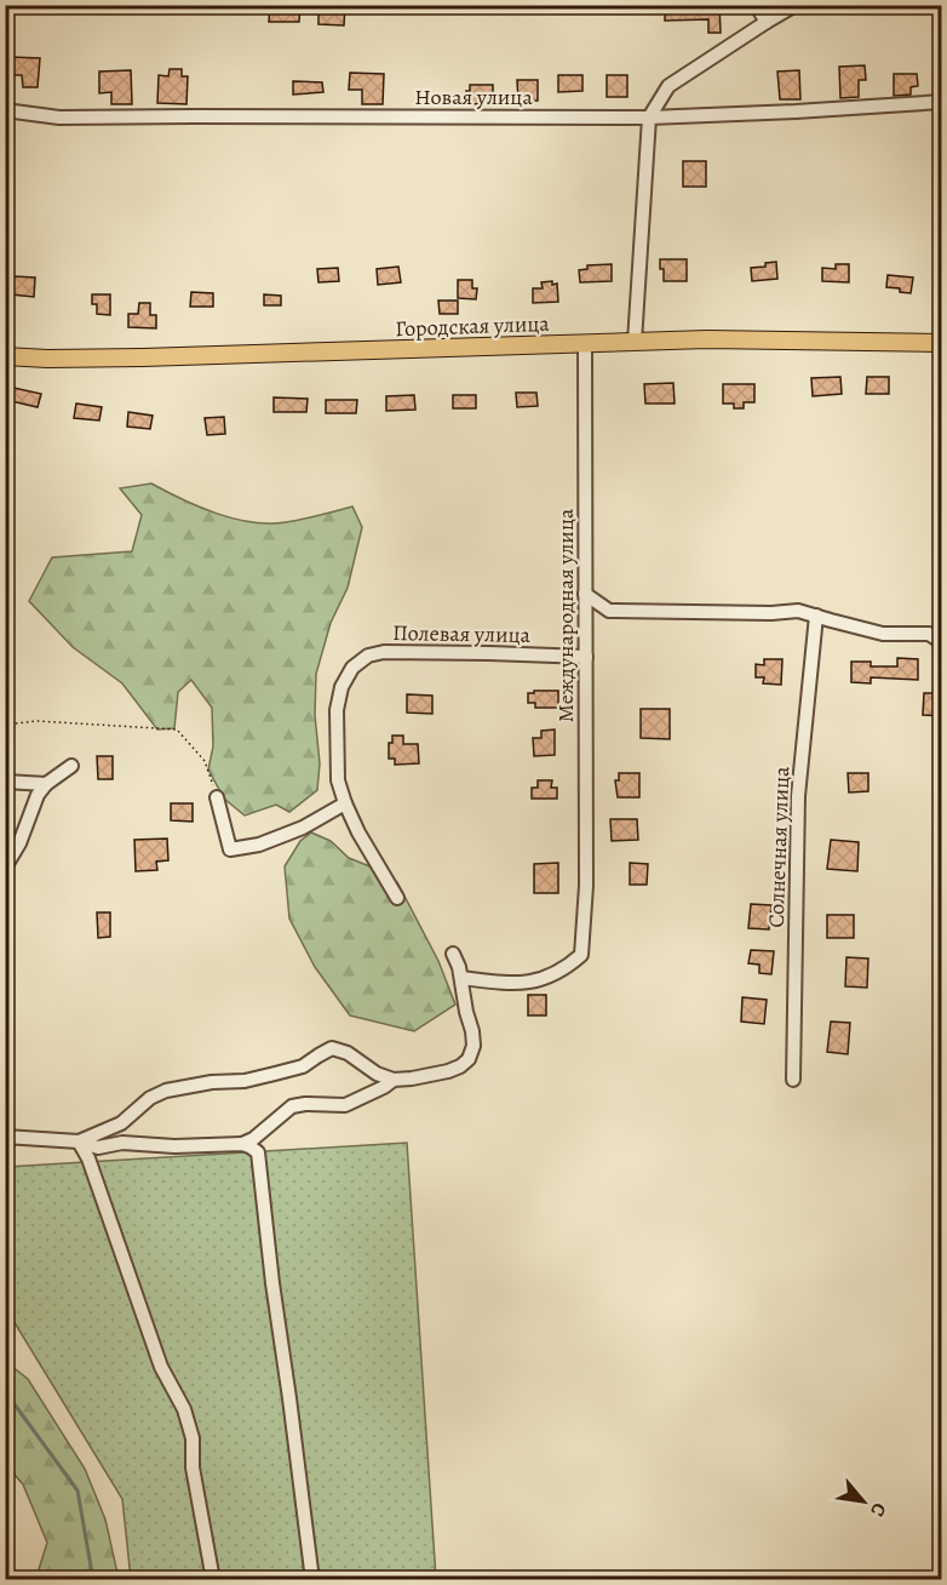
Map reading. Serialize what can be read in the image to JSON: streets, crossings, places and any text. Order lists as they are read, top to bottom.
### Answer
{
  "streets": {
    "main road": ["Городская улица"],
    "street": [
      "Новая улица",
      "Международная улица",
      "Полевая улица",
      "Солнечная улица"
    ]
  },
  "crossings": [
    ["Городская улица", "Международная улица"],
    ["Международная улица", "Полевая улица"]
  ],
  "north": "bottom right"
}
